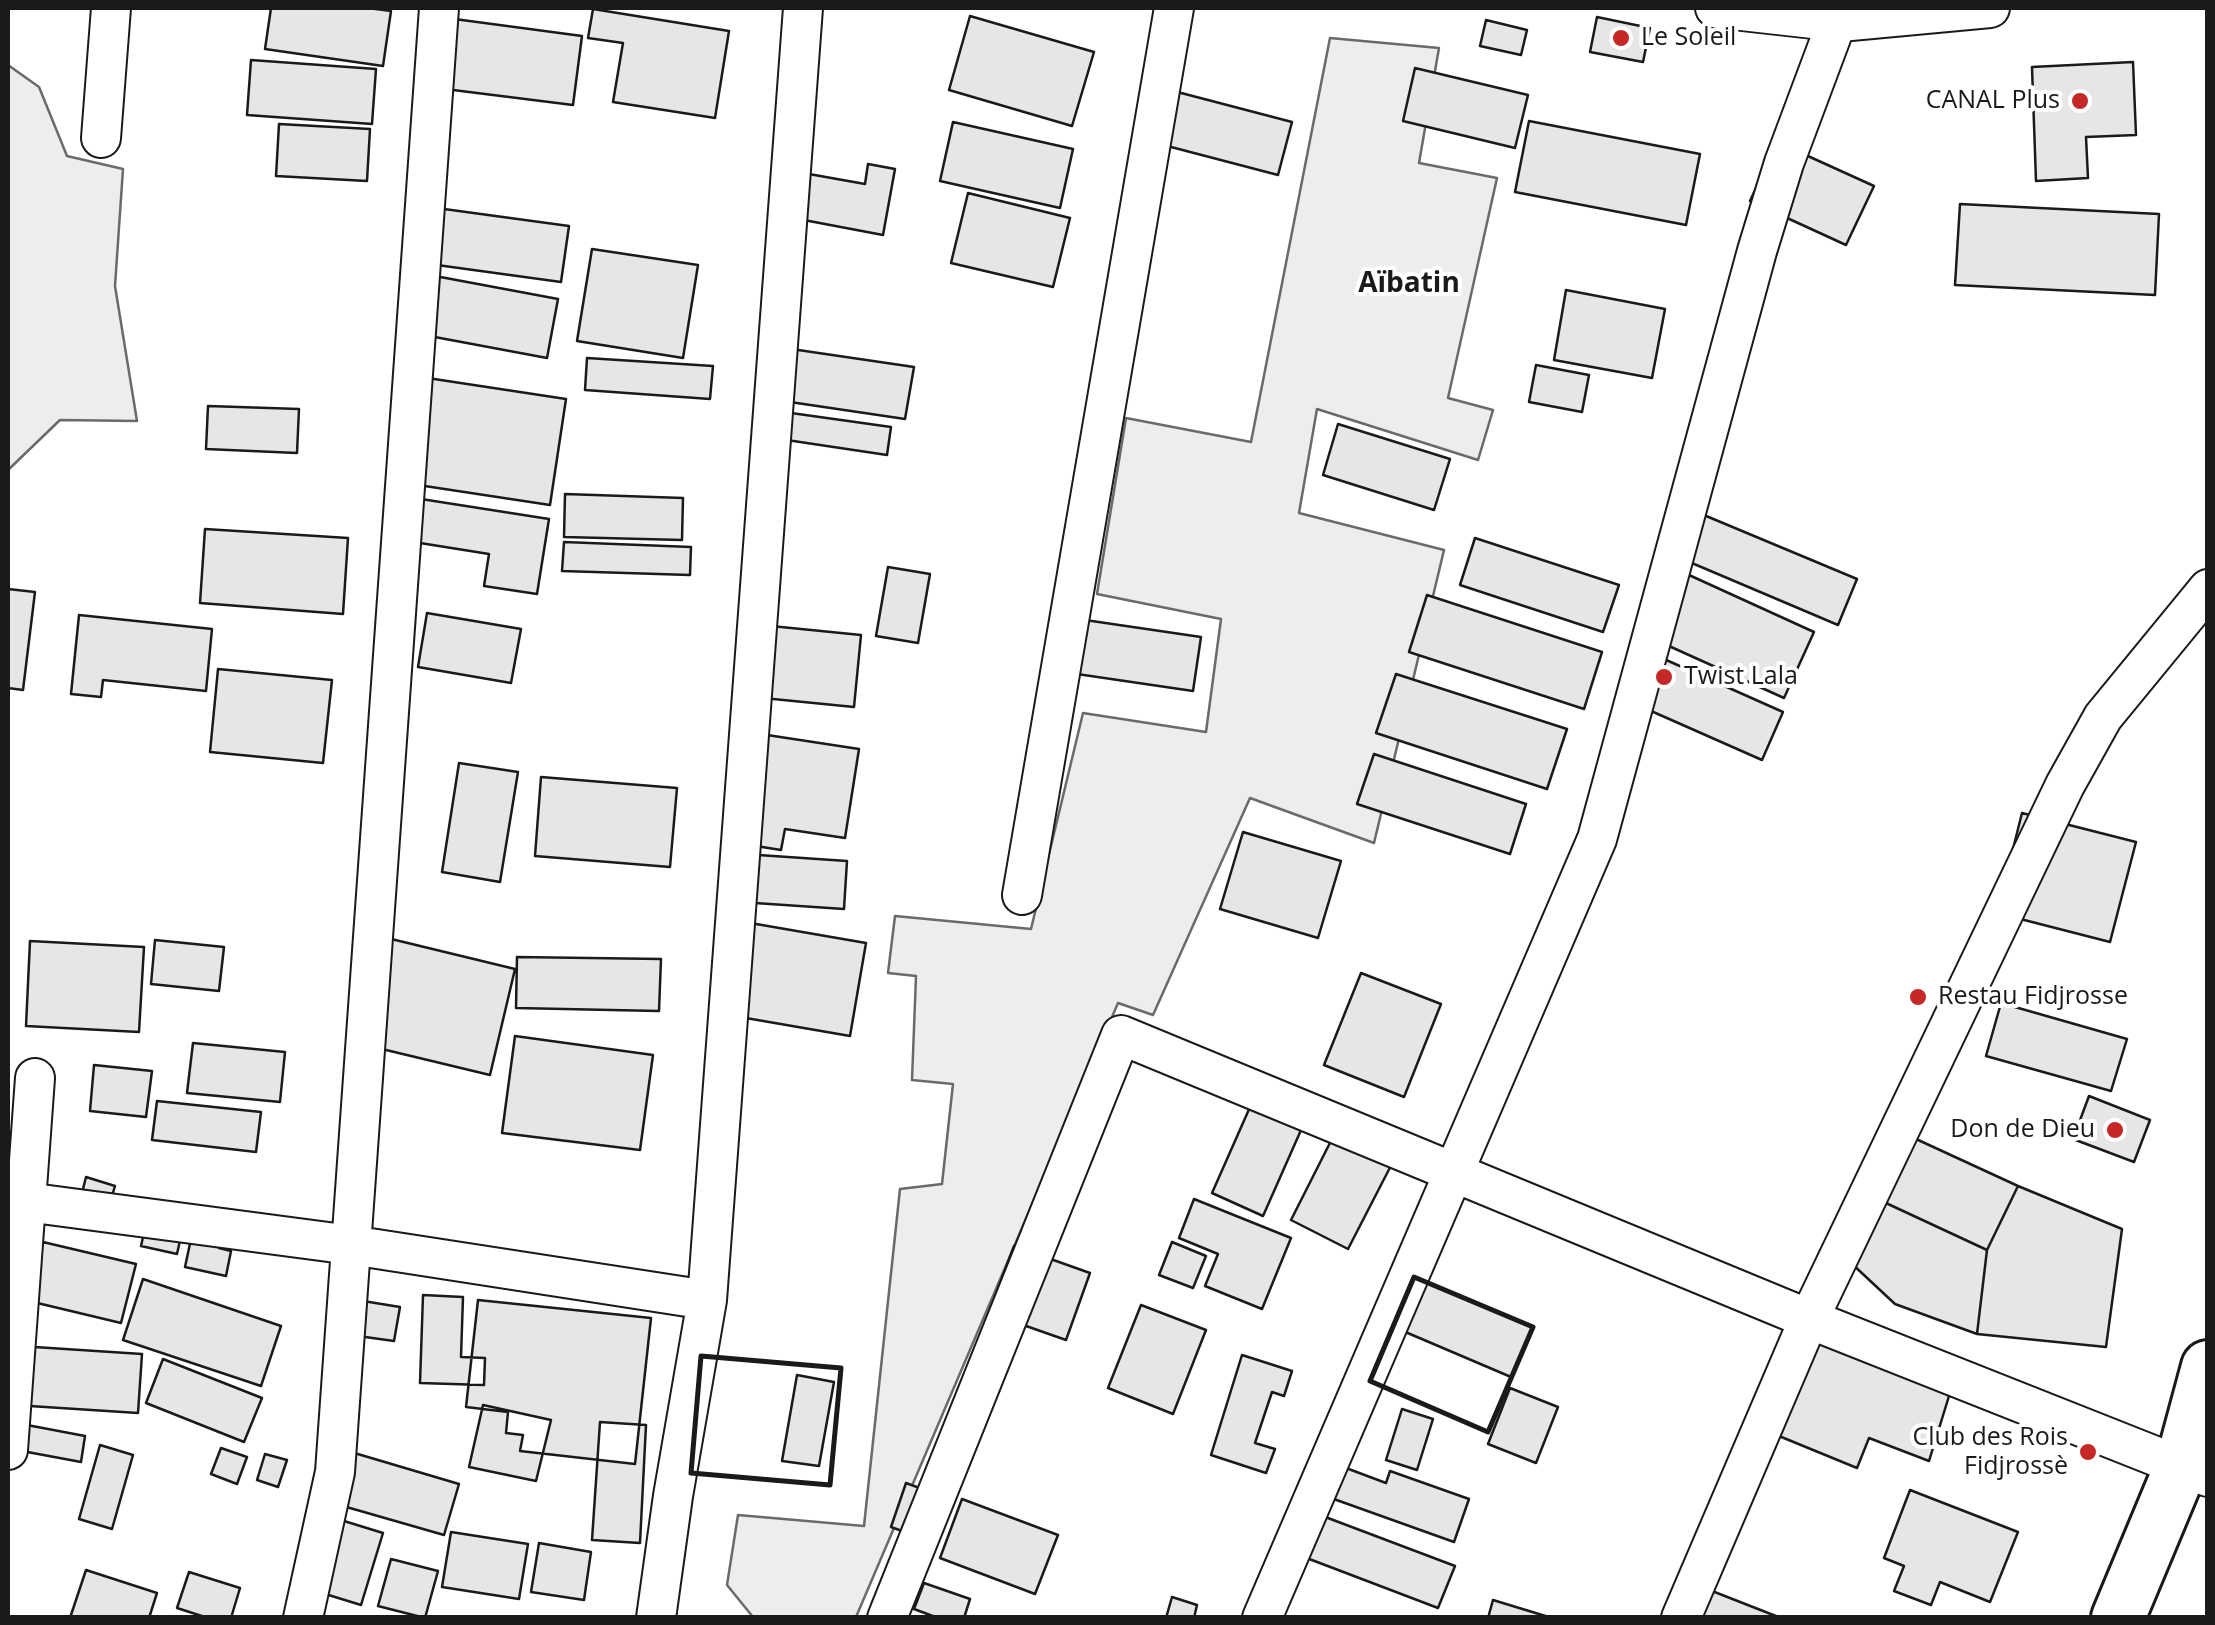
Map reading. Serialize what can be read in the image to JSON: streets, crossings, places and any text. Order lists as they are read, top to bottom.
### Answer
{
  "districts": ["Aïbatin"],
  "places": [
    "Le Soleil",
    "CANAL Plus",
    "Twist Lala",
    "Restau Fidjrosse",
    "Don de Dieu",
    "Club des Rois Fidjrossè"
  ]
}
